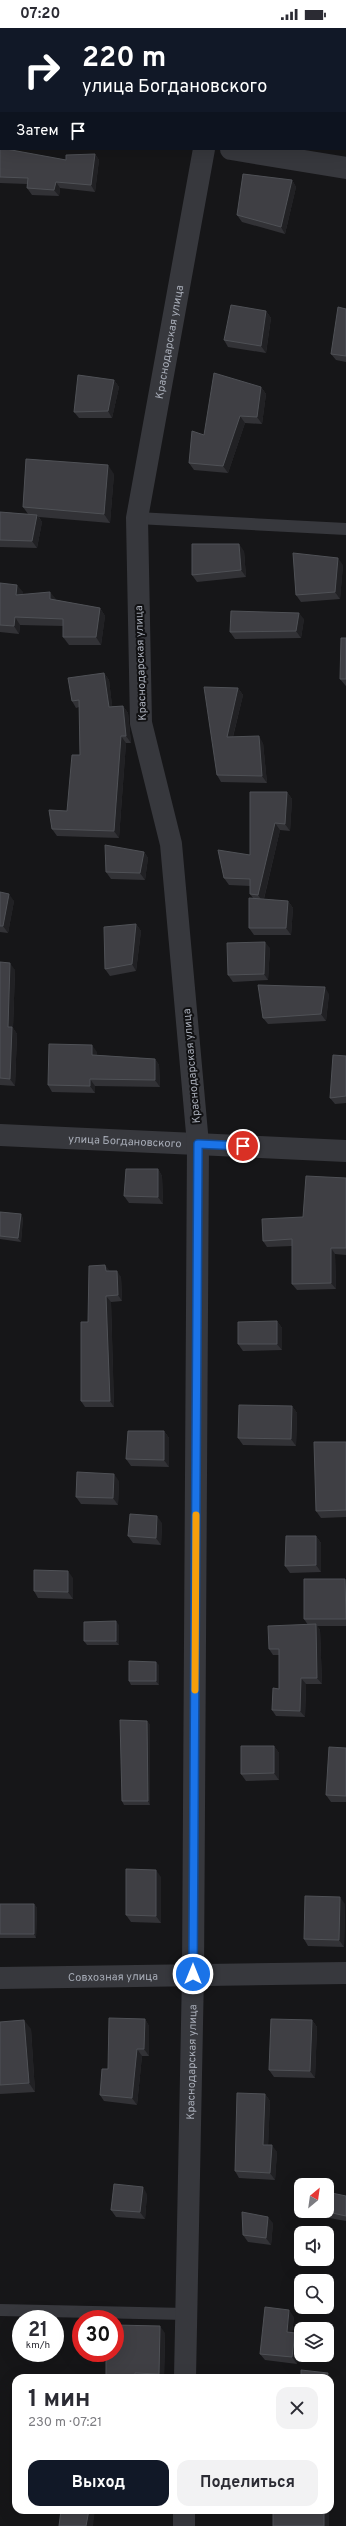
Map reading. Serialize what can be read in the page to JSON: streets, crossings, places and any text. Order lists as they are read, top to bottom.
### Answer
{
  "streets": {
    "street": ["Краснодарская улица", "улица Богдановского", "Совхозная улица"]
  },
  "crossings": [
    ["Краснодарская улица", "улица Богдановского"],
    ["Краснодарская улица", "Совхозная улица"]
  ],
  "north": "top right",
  "page": {
    "status": "07:20",
    "turn": ["220 m", "улица Богдановского"],
    "then": "Затем",
    "speed": "21 km/h",
    "limit": "30",
    "heading": ["1 мин", "230 m · 07:21"],
    "buttons": ["Выход", "Поделиться"]
  }
}
